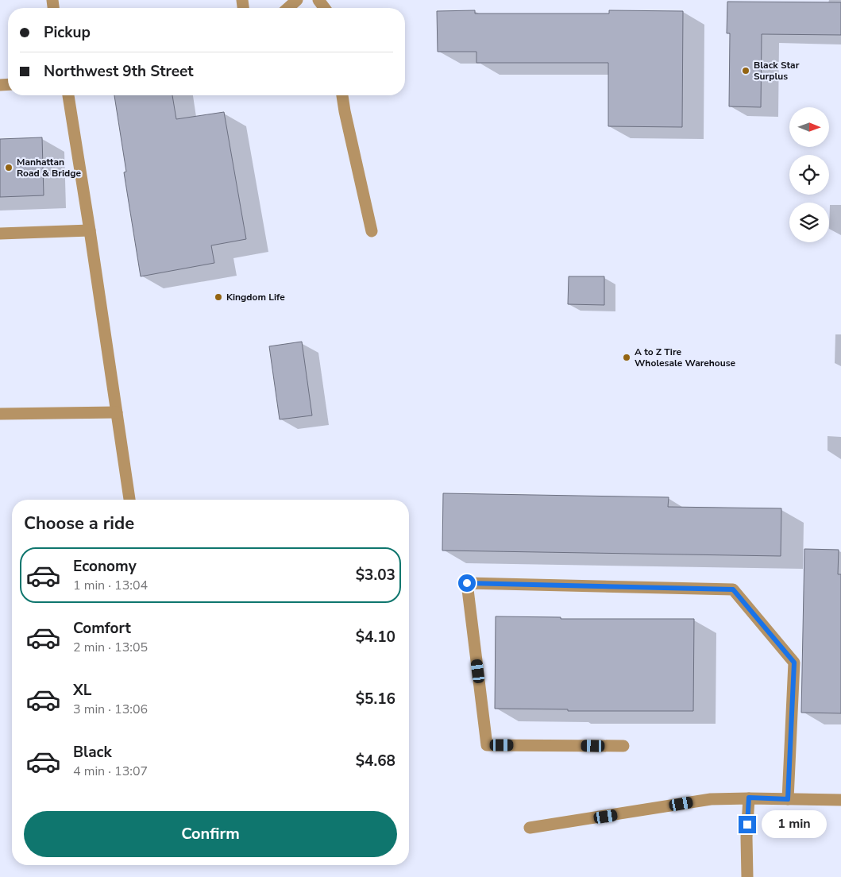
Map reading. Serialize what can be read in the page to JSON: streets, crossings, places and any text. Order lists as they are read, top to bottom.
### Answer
{
  "places": [
    "Black Star Surplus",
    "Manhattan Road & Bridge",
    "Kingdom Life",
    "A to Z Tire Wholesale Warehouse"
  ],
  "north": "right",
  "page": {
    "banner": ["Pickup", "Northwest 9th Street"],
    "heading": "Choose a ride",
    "list": [
      {
        "name": "Economy",
        "note": "1 min · 13:04",
        "value": "$3.03"
      },
      {
        "name": "Comfort",
        "note": "2 min · 13:05",
        "value": "$4.10"
      },
      {
        "name": "XL",
        "note": "3 min · 13:06",
        "value": "$5.16"
      },
      {
        "name": "Black",
        "note": "4 min · 13:07",
        "value": "$4.68"
      }
    ],
    "buttons": "Confirm",
    "bubble": "1 min"
  }
}
